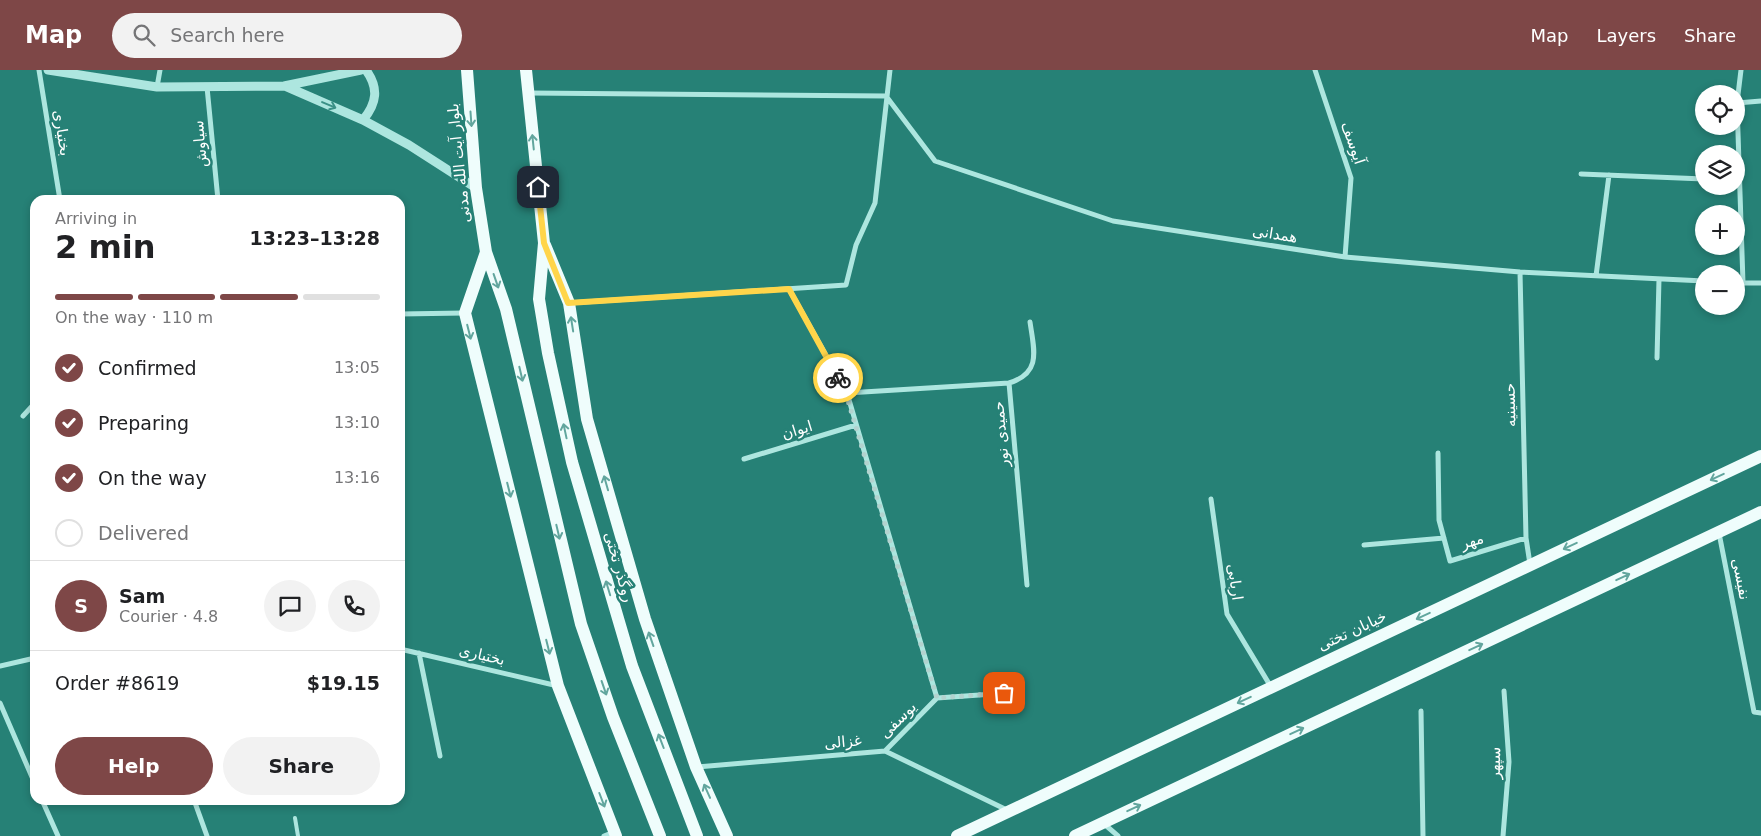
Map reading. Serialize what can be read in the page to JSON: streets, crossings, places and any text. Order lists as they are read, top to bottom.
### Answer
{
  "streets": {
    "main road": ["بلوار آیت الله مدنی", "روگذر تختی", "خیابان تختی"],
    "street": [
      "بختیاری",
      "آیوسف",
      "سیاوش",
      "همدانی",
      "حسینیه",
      "ایوان",
      "حمیدی نور",
      "مهر",
      "نفیسی",
      "اربابی",
      "یوسفی",
      "غزالی",
      "سپهر"
    ]
  },
  "crossings": [
    ["آیوسف", "همدانی"],
    ["همدانی", "حسینیه"],
    ["حسینیه", "مهر"],
    ["حسینیه", "خیابان تختی"],
    ["ایوان", "یوسفی"],
    ["حمیدی نور", "یوسفی"],
    ["اربابی", "خیابان تختی"],
    ["یوسفی", "غزالی"]
  ],
  "page": {
    "header": "Map",
    "search": "Search here",
    "nav": ["Map", "Layers", "Share"],
    "map_buttons": ["+", "−"],
    "heading": ["2 min", "Arriving in", "13:23–13:28"],
    "panel": [
      "Sam",
      "Courier · 4.8",
      "Order #8619",
      "$19.15"
    ],
    "bar": "On the way · 110 m",
    "list": [
      ["Confirmed", "13:05"],
      ["Preparing", "13:10"],
      ["On the way", "13:16"],
      "Delivered"
    ],
    "round": "S",
    "buttons": ["Help", "Share"]
  }
}
